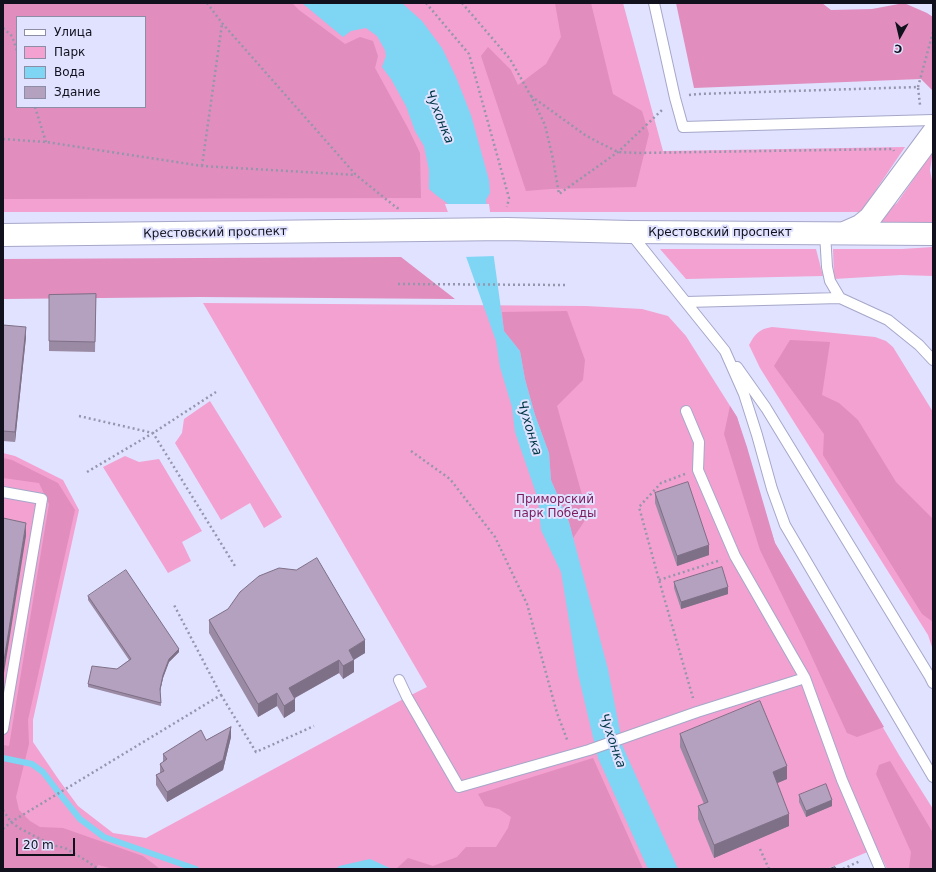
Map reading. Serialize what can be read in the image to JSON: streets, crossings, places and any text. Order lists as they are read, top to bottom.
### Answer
{
  "streets": {
    "street": ["Крестовский проспект"]
  },
  "water": ["Чухонка"],
  "parks": ["Приморский парк Победы"],
  "legend": [
    "Улица",
    "Парк",
    "Вода",
    "Здание"
  ],
  "scale_bar": "20 m",
  "north": "bottom"
}
